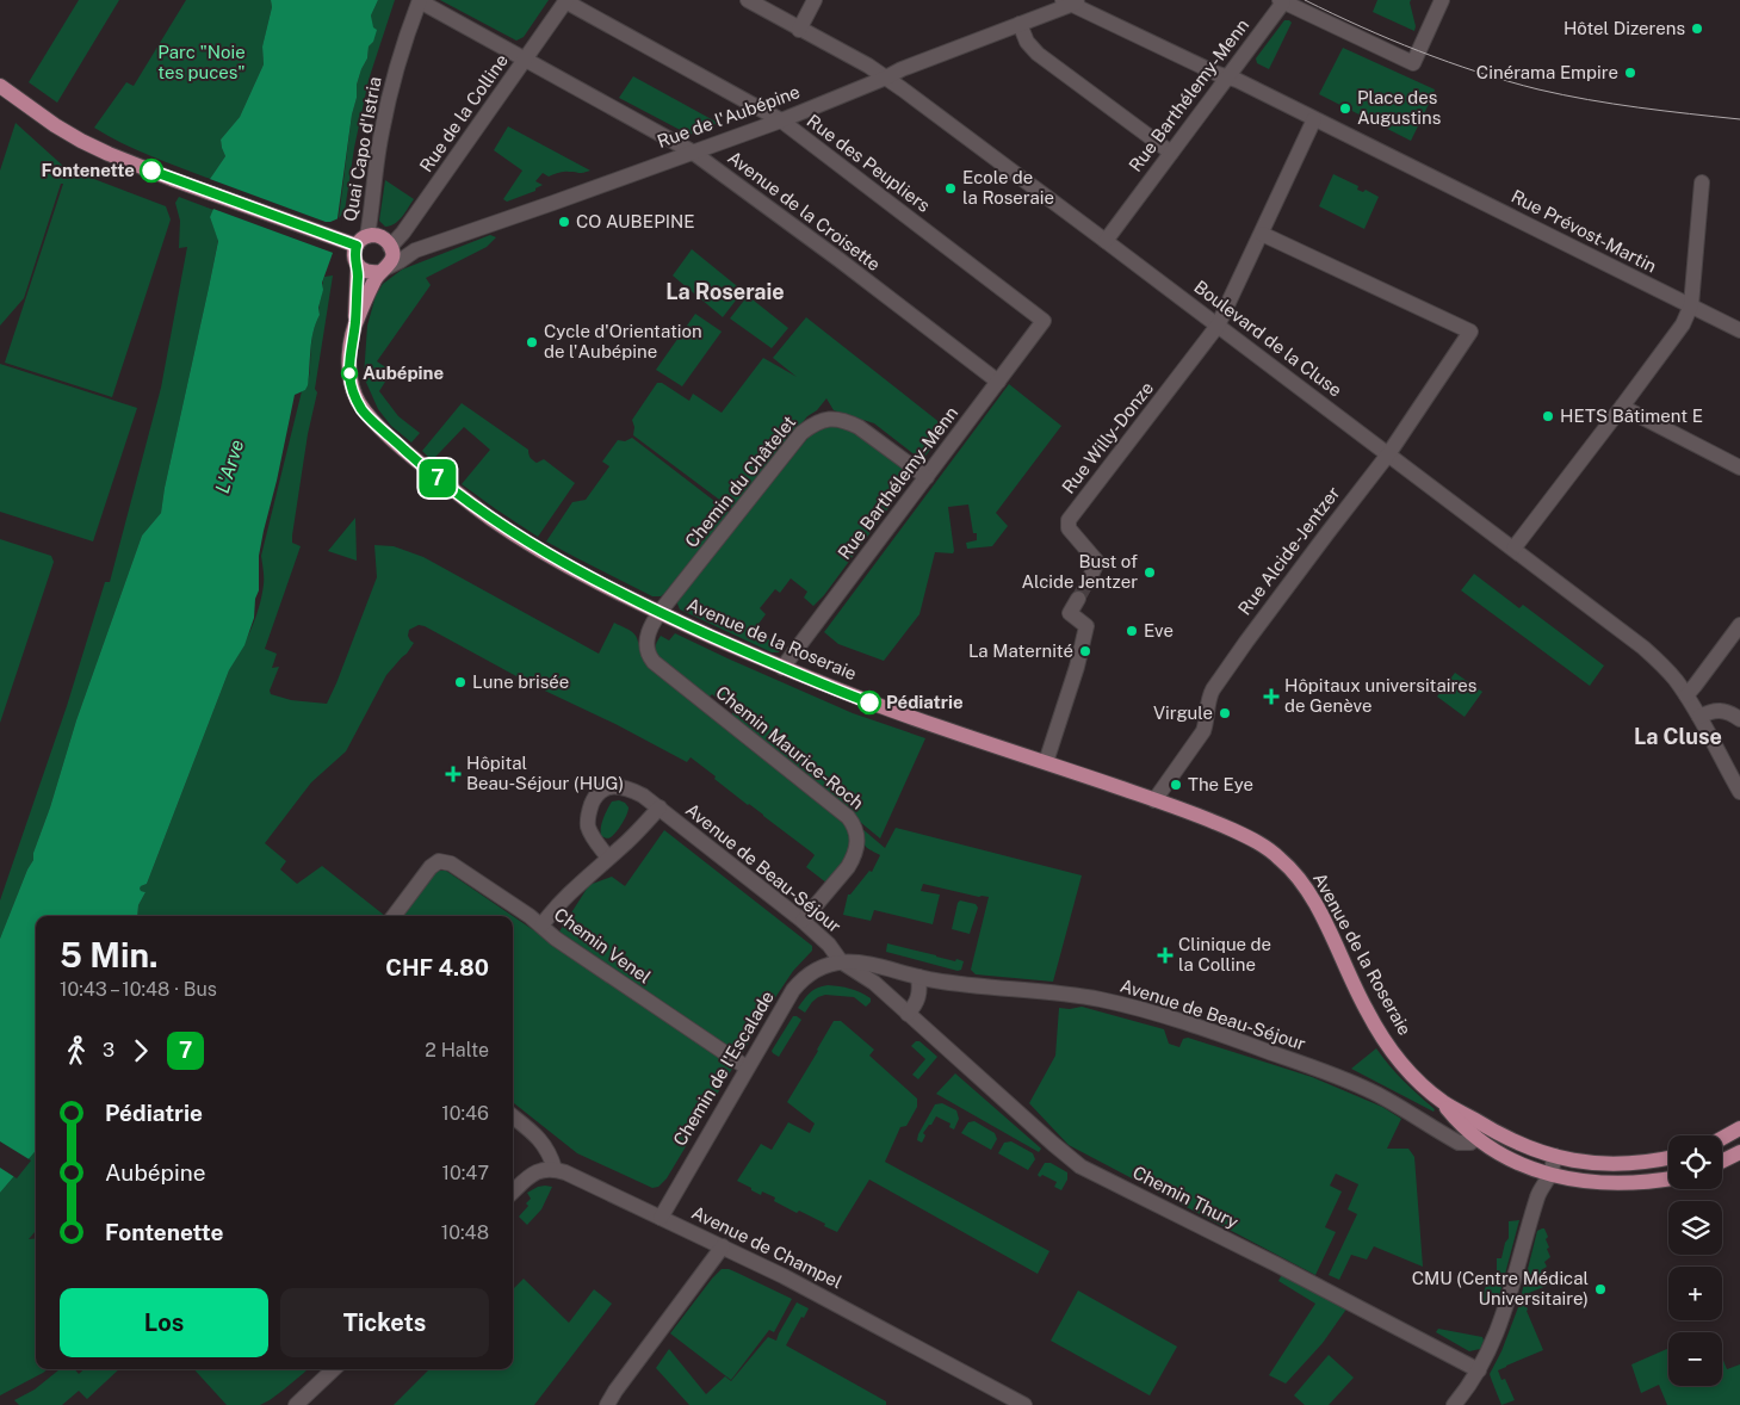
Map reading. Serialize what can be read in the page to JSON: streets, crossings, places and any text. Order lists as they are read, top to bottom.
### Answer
{
  "streets": {
    "main road": ["Avenue de la Roseraie"],
    "street": [
      "Rue Barthélemy-Menn",
      "Rue de la Colline",
      "Rue de l'Aubépine",
      "Quai Capo d'Istria",
      "Rue des Peupliers",
      "Avenue de la Croisette",
      "Rue Prévost-Martin",
      "Boulevard de la Cluse",
      "Rue Willy-Donze",
      "Chemin du Châtelet",
      "Rue Alcide-Jentzer",
      "Chemin Maurice-Roch",
      "Avenue de Beau-Séjour",
      "Chemin Venel",
      "Chemin de l'Escalade",
      "Chemin Thury",
      "Avenue de Champel"
    ]
  },
  "crossings": [
    ["Rue Barthélemy-Menn", "Rue des Peupliers"],
    ["Rue Barthélemy-Menn", "Avenue de la Croisette"],
    ["Rue Barthélemy-Menn", "Boulevard de la Cluse"],
    ["Rue Barthélemy-Menn", "Chemin du Châtelet"],
    ["Rue Barthélemy-Menn", "Avenue de la Roseraie"],
    ["Rue de la Colline", "Rue de l'Aubépine"],
    ["Rue de la Colline", "Quai Capo d'Istria"],
    ["Rue de la Colline", "Rue des Peupliers"],
    ["Rue de la Colline", "Avenue de la Croisette"],
    ["Rue de la Colline", "Avenue de la Roseraie"],
    ["Rue de l'Aubépine", "Quai Capo d'Istria"],
    ["Rue de l'Aubépine", "Rue des Peupliers"],
    ["Rue de l'Aubépine", "Avenue de la Croisette"],
    ["Rue de l'Aubépine", "Boulevard de la Cluse"],
    ["Rue de l'Aubépine", "Avenue de la Roseraie"],
    ["Quai Capo d'Istria", "Avenue de la Croisette"],
    ["Quai Capo d'Istria", "Avenue de la Roseraie"],
    ["Rue Prévost-Martin", "Rue Willy-Donze"],
    ["Boulevard de la Cluse", "Rue Willy-Donze"],
    ["Boulevard de la Cluse", "Rue Alcide-Jentzer"],
    ["Rue Willy-Donze", "Rue Alcide-Jentzer"],
    ["Chemin du Châtelet", "Avenue de la Roseraie"],
    ["Chemin du Châtelet", "Chemin Maurice-Roch"],
    ["Rue Alcide-Jentzer", "Avenue de la Roseraie"],
    ["Avenue de la Roseraie", "Chemin Maurice-Roch"],
    ["Avenue de la Roseraie", "Avenue de Beau-Séjour"],
    ["Chemin Maurice-Roch", "Avenue de Beau-Séjour"],
    ["Avenue de Beau-Séjour", "Chemin Venel"],
    ["Avenue de Beau-Séjour", "Chemin de l'Escalade"],
    ["Avenue de Beau-Séjour", "Chemin Thury"],
    ["Chemin Venel", "Chemin de l'Escalade"],
    ["Chemin de l'Escalade", "Avenue de Champel"]
  ],
  "districts": ["La Roseraie", "La Cluse"],
  "water": ["L'Arve"],
  "parks": ["Parc \"Noie tes puces\""],
  "places": {
    "other": [
      "Hôtel Dizerens",
      "Cinérama Empire",
      "Place des Augustins",
      "Fontenette",
      "Ecole de la Roseraie",
      "CO AUBEPINE",
      "Cycle d'Orientation de l'Aubépine",
      "Aubépine",
      "HETS Bâtiment E",
      "Bust of Alcide Jentzer",
      "Eve",
      "La Maternité",
      "Lune brisée",
      "Pédiatrie",
      "Virgule",
      "The Eye",
      "CMU (Centre Médical Universitaire)"
    ],
    "health": ["Hôpitaux universitaires de Genève", "Hôpital Beau-Séjour (HUG)", "Clinique de la Colline"]
  },
  "lines": ["bus line 7"],
  "page": {
    "on_map": "7",
    "heading": ["5 Min.", "10:43 – 10:48 · Bus", "CHF 4.80"],
    "legs": ["3", "7", "2 Halte"],
    "list": [
      {
        "name": "Pédiatrie",
        "value": "10:46"
      },
      {
        "name": "Aubépine",
        "value": "10:47"
      },
      {
        "name": "Fontenette",
        "value": "10:48"
      }
    ],
    "map_buttons": ["+", "−"],
    "buttons": ["Los", "Tickets"]
  }
}
